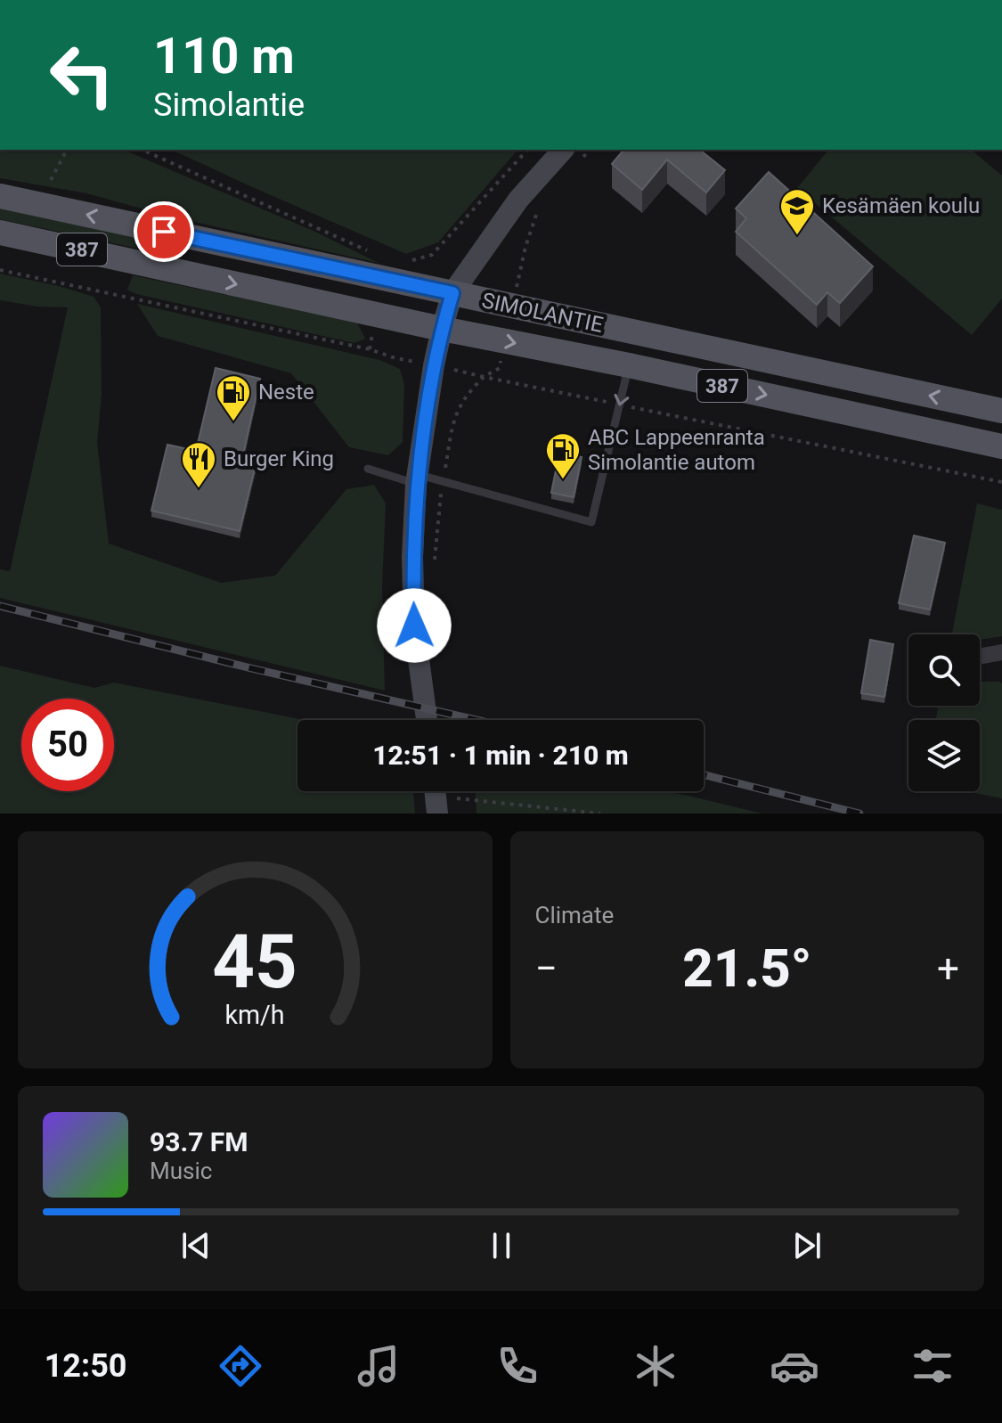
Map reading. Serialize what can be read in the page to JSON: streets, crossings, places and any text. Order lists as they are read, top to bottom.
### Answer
{
  "streets": {
    "main road": ["387", "SIMOLANTIE"]
  },
  "places": {
    "school or university": ["Kesämäen koulu"],
    "fuel station": ["Neste", "ABC Lappeenranta Simolantie autom"],
    "restaurant": ["Burger King"]
  },
  "page": {
    "turn": ["110 m", "Simolantie"],
    "limit": "50",
    "trip": "12:51 · 1 min · 210 m",
    "tile": "Climate",
    "heat": ["−", "21.5°", "+"],
    "song": ["93.7 FM", "Music"],
    "tabs": "12:50",
    "gauge": ["45", "km/h"]
  }
}
